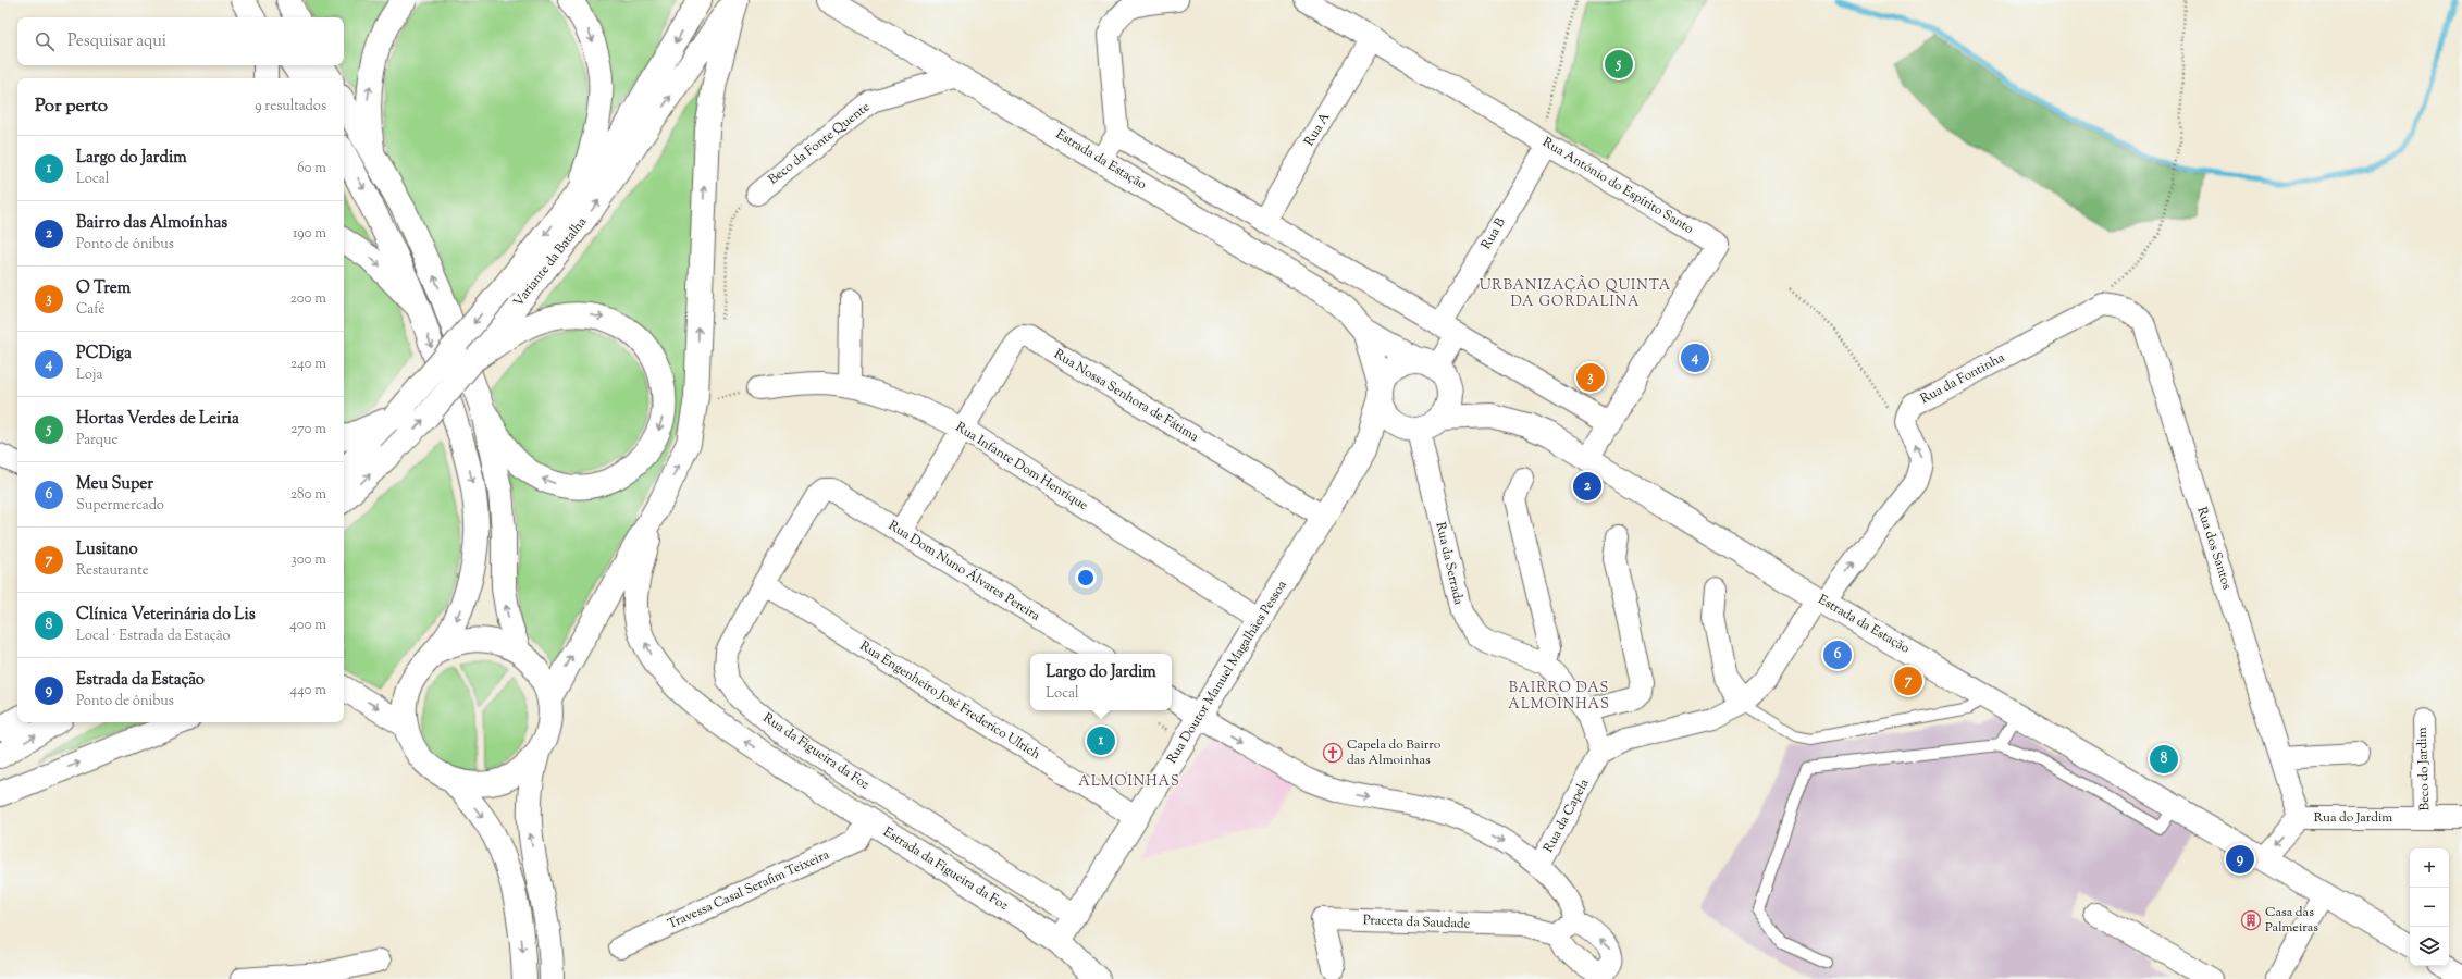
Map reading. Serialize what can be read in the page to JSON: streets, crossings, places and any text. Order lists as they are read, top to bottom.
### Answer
{
  "streets": {
    "main road": [
      "Estrada da Estação",
      "Variante da Batalha",
      "Rua Doutor Manuel Magalhães Pessoa",
      "Estrada da Figueira da Foz"
    ],
    "street": [
      "Rua A",
      "Beco da Fonte Quente",
      "Rua António do Espírito Santo",
      "Rua B",
      "Rua da Fontinha",
      "Rua Nossa Senhora de Fátima",
      "Rua Infante Dom Henrique",
      "Rua dos Santos",
      "Rua da Serrada",
      "Rua Dom Nuno Álvares Pereira",
      "Rua Engenheiro José Frederico Ulrich",
      "Rua da Figueira da Foz",
      "Beco do Jardim",
      "Rua da Capela",
      "Rua do Jardim",
      "Travessa Casal Serafim Teixeira",
      "Praceta da Saudade"
    ]
  },
  "crossings": [
    ["Rua A", "Rua António do Espírito Santo"],
    ["Beco da Fonte Quente", "Estrada da Estação"],
    ["Estrada da Estação", "Rua António do Espírito Santo"],
    ["Estrada da Estação", "Rua B"],
    ["Estrada da Estação", "Rua da Serrada"],
    ["Estrada da Estação", "Rua Doutor Manuel Magalhães Pessoa"],
    ["Estrada da Estação", "Rua do Jardim"],
    ["Rua António do Espírito Santo", "Rua B"],
    ["Rua B", "Rua da Serrada"],
    ["Rua B", "Rua Doutor Manuel Magalhães Pessoa"],
    ["Rua da Fontinha", "Rua dos Santos"],
    ["Rua Nossa Senhora de Fátima", "Rua Infante Dom Henrique"],
    ["Rua Nossa Senhora de Fátima", "Rua Dom Nuno Álvares Pereira"],
    ["Rua Nossa Senhora de Fátima", "Rua Doutor Manuel Magalhães Pessoa"],
    ["Rua Infante Dom Henrique", "Rua Doutor Manuel Magalhães Pessoa"],
    ["Rua dos Santos", "Rua do Jardim"],
    ["Rua da Serrada", "Rua Doutor Manuel Magalhães Pessoa"],
    ["Rua Dom Nuno Álvares Pereira", "Rua da Figueira da Foz"],
    ["Rua Doutor Manuel Magalhães Pessoa", "Rua Engenheiro José Frederico Ulrich"],
    ["Rua Doutor Manuel Magalhães Pessoa", "Rua da Figueira da Foz"],
    ["Rua Doutor Manuel Magalhães Pessoa", "Rua da Capela"],
    ["Rua Doutor Manuel Magalhães Pessoa", "Estrada da Figueira da Foz"],
    ["Rua Engenheiro José Frederico Ulrich", "Rua da Figueira da Foz"],
    ["Beco do Jardim", "Rua do Jardim"],
    ["Estrada da Figueira da Foz", "Travessa Casal Serafim Teixeira"]
  ],
  "one_way": ["Rua da Capela"],
  "districts": ["URBANIZAÇÃO QUINTA DA GORDALINA", "BAIRRO DAS ALMOINHAS", "ALMOINHAS"],
  "places": {
    "church": ["Capela do Bairro das Almoinhas"],
    "building": ["Casa das Palmeiras"]
  },
  "page": {
    "search": "Pesquisar aqui",
    "pins": [
      "5",
      "4",
      "3",
      "2",
      "6",
      "7",
      "1",
      "8",
      "9"
    ],
    "heading": ["Por perto", "9 resultados"],
    "list": [
      {
        "mark": "1",
        "name": "Largo do Jardim",
        "note": "Local",
        "value": "60 m"
      },
      {
        "mark": "2",
        "name": "Bairro das Almoínhas",
        "note": "Ponto de ônibus",
        "value": "190 m"
      },
      {
        "mark": "3",
        "name": "O Trem",
        "note": "Café",
        "value": "200 m"
      },
      {
        "mark": "4",
        "name": "PCDiga",
        "note": "Loja",
        "value": "240 m"
      },
      {
        "mark": "5",
        "name": "Hortas Verdes de Leiria",
        "note": "Parque",
        "value": "270 m"
      },
      {
        "mark": "6",
        "name": "Meu Super",
        "note": "Supermercado",
        "value": "280 m"
      },
      {
        "mark": "7",
        "name": "Lusitano",
        "note": "Restaurante",
        "value": "300 m"
      },
      {
        "mark": "8",
        "name": "Clínica Veterinária do Lis",
        "note": "Local · Estrada da Estação",
        "value": "400 m"
      },
      {
        "mark": "9",
        "name": "Estrada da Estação",
        "note": "Ponto de ônibus",
        "value": "440 m"
      }
    ],
    "popup": ["Largo do Jardim", "Local"],
    "map_buttons": ["+", "−"]
  }
}
